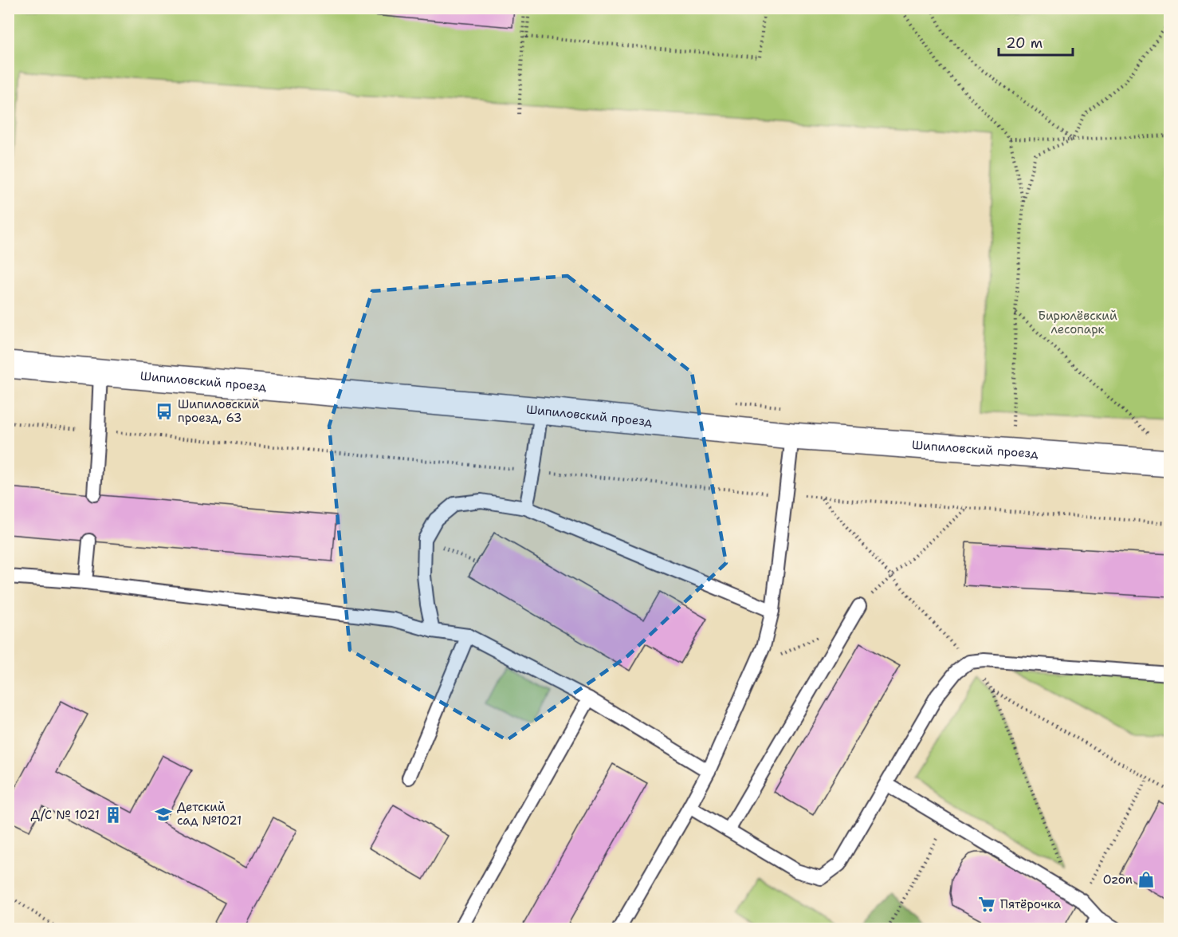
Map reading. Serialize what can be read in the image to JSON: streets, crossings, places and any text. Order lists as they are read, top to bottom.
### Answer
{
  "streets": {
    "main road": ["Шипиловский проезд"]
  },
  "parks": ["Бирюлёвский лесопарк"],
  "places": {
    "bus stop": ["Шипиловский проезд, 63"],
    "school or university": ["Детский сад №1021"],
    "building": ["Д/C № 1021"],
    "shop": ["Ozon"],
    "supermarket": ["Пятёрочка"]
  },
  "scale_bar": "20 m"
}
